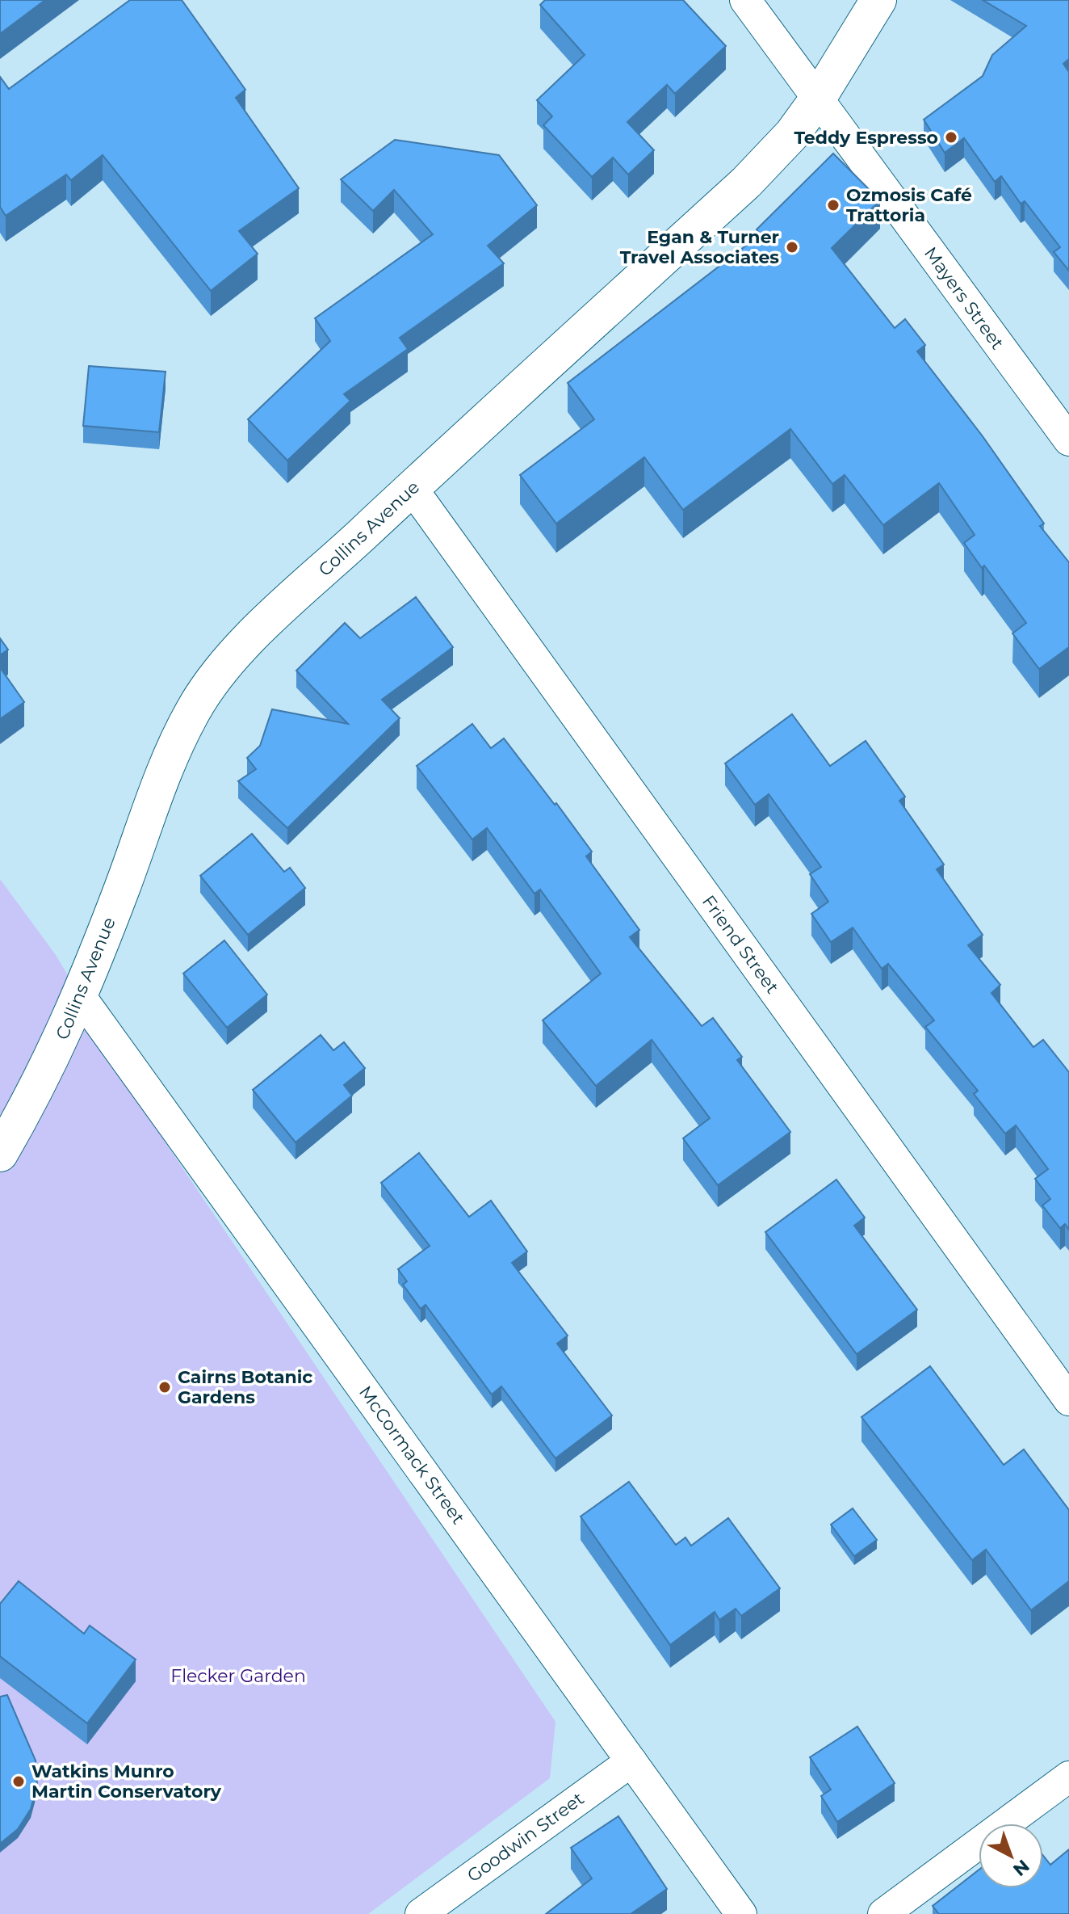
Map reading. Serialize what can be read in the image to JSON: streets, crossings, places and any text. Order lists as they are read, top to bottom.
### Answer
{
  "streets": {
    "street": [
      "Mayers Street",
      "Collins Avenue",
      "Friend Street",
      "McCormack Street",
      "Goodwin Street"
    ]
  },
  "crossings": [
    ["Mayers Street", "Collins Avenue"],
    ["Collins Avenue", "Friend Street"],
    ["Collins Avenue", "McCormack Street"],
    ["McCormack Street", "Goodwin Street"]
  ],
  "parks": ["Flecker Garden"],
  "places": [
    "Teddy Espresso",
    "Ozmosis Café Trattoria",
    "Egan & Turner Travel Associates",
    "Cairns Botanic Gardens",
    "Watkins Munro Martin Conservatory"
  ],
  "north": "bottom right"
}
